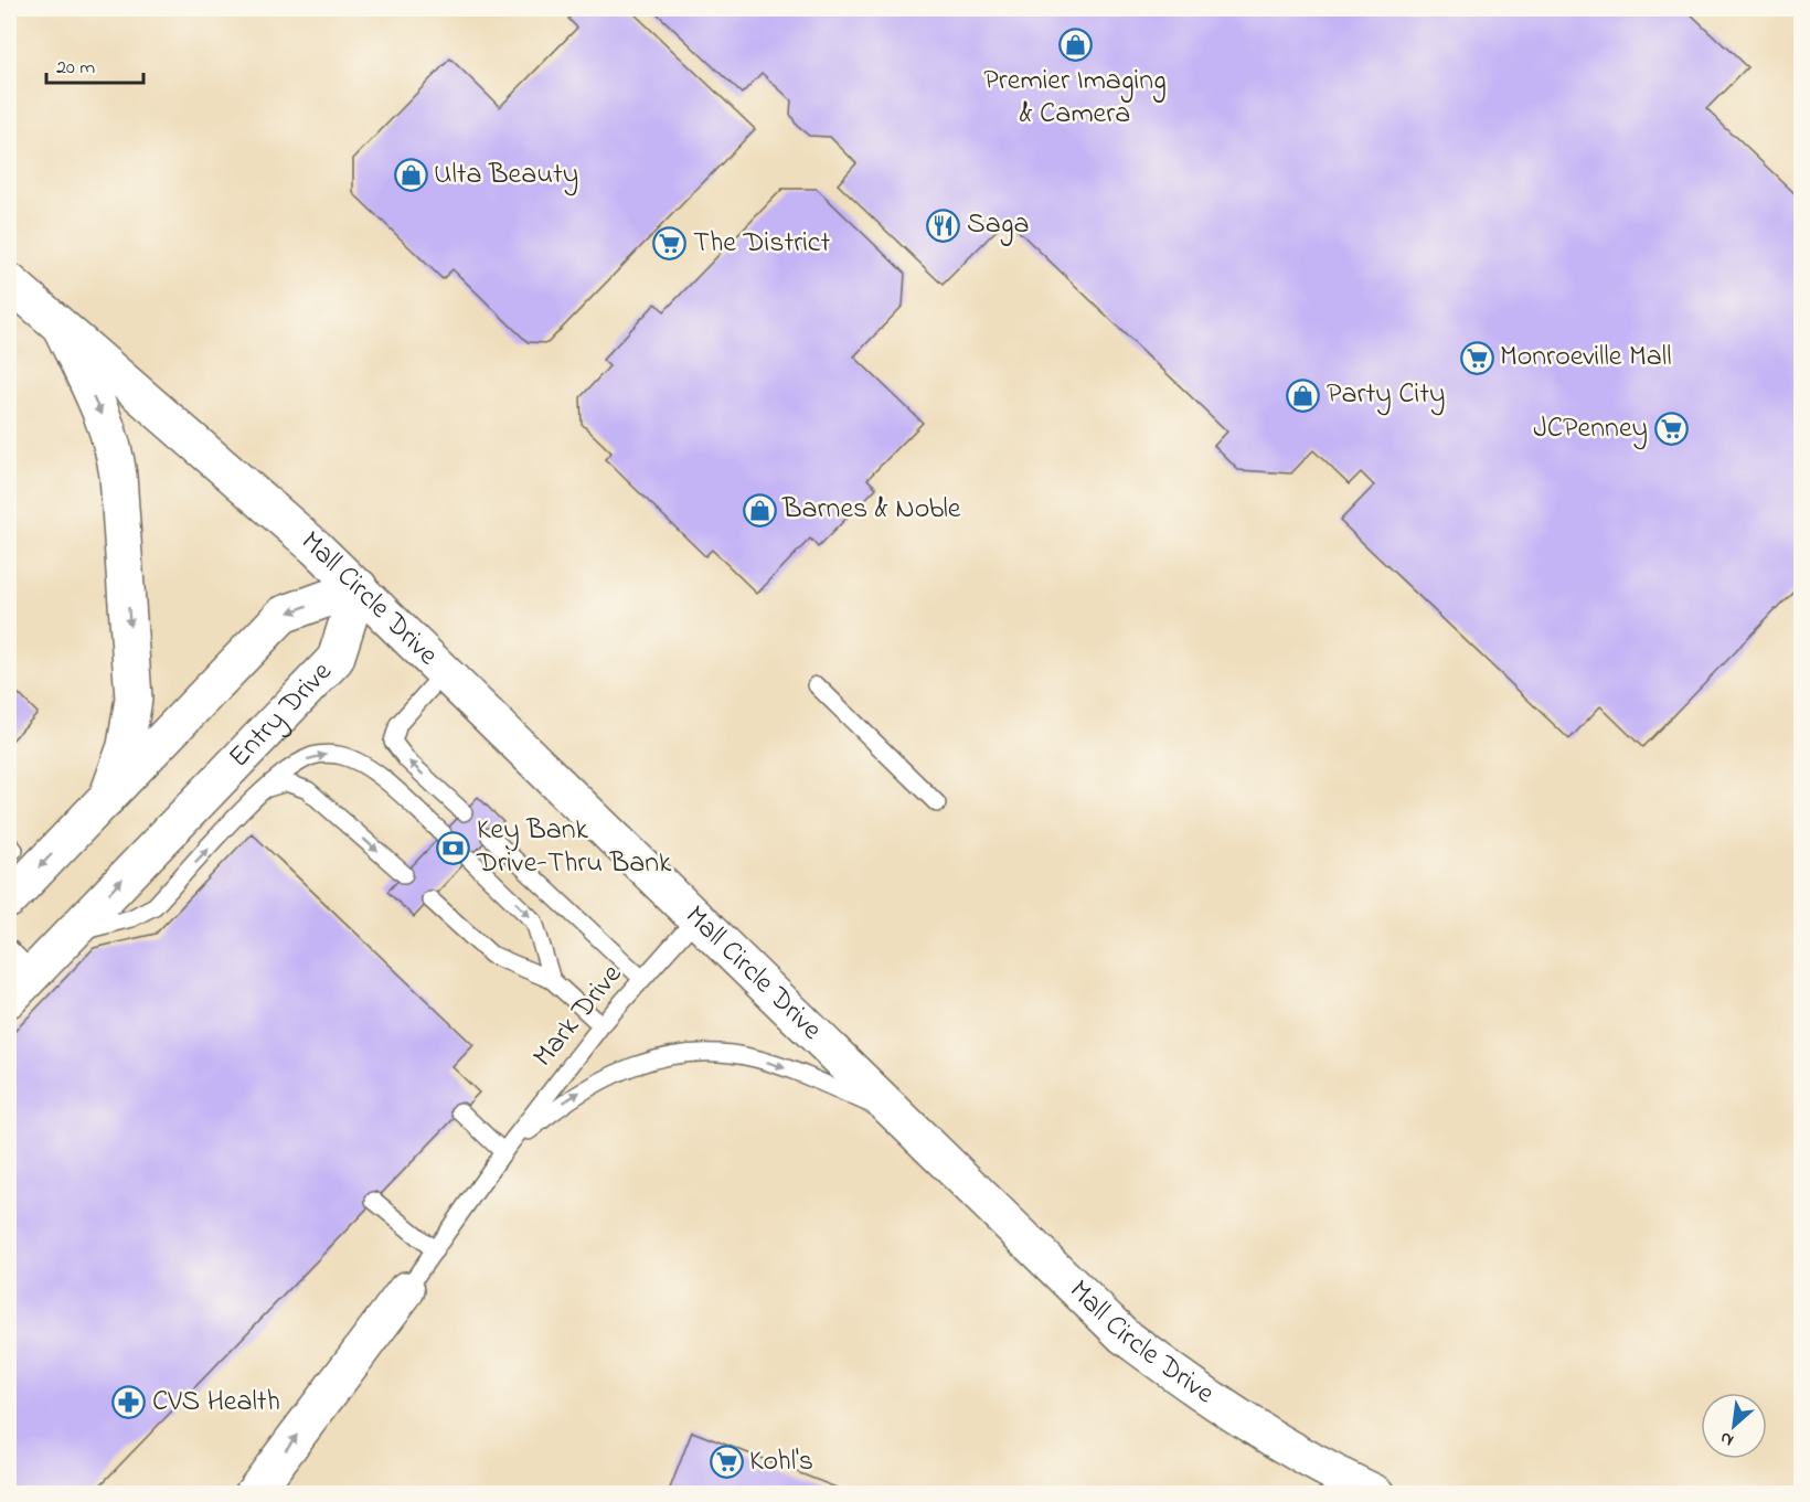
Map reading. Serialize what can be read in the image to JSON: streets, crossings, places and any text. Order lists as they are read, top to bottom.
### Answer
{
  "streets": {
    "main road": ["Mall Circle Drive", "Entry Drive"],
    "lane": ["Mark Drive"]
  },
  "crossings": [
    ["Mall Circle Drive", "Entry Drive"],
    ["Mall Circle Drive", "Mark Drive"]
  ],
  "one_way": ["Mark Drive"],
  "places": {
    "shop": [
      "Premier Imaging & Camera",
      "Ulta Beauty",
      "Party City",
      "Barnes & Noble"
    ],
    "restaurant": ["Saga"],
    "supermarket": [
      "The District",
      "Monroeville Mall",
      "JCPenney",
      "Kohl's"
    ],
    "bank": ["Key Bank Drive-Thru Bank"],
    "pharmacy": ["CVS Health"]
  },
  "scale_bar": "20 m",
  "north": "bottom left"
}
